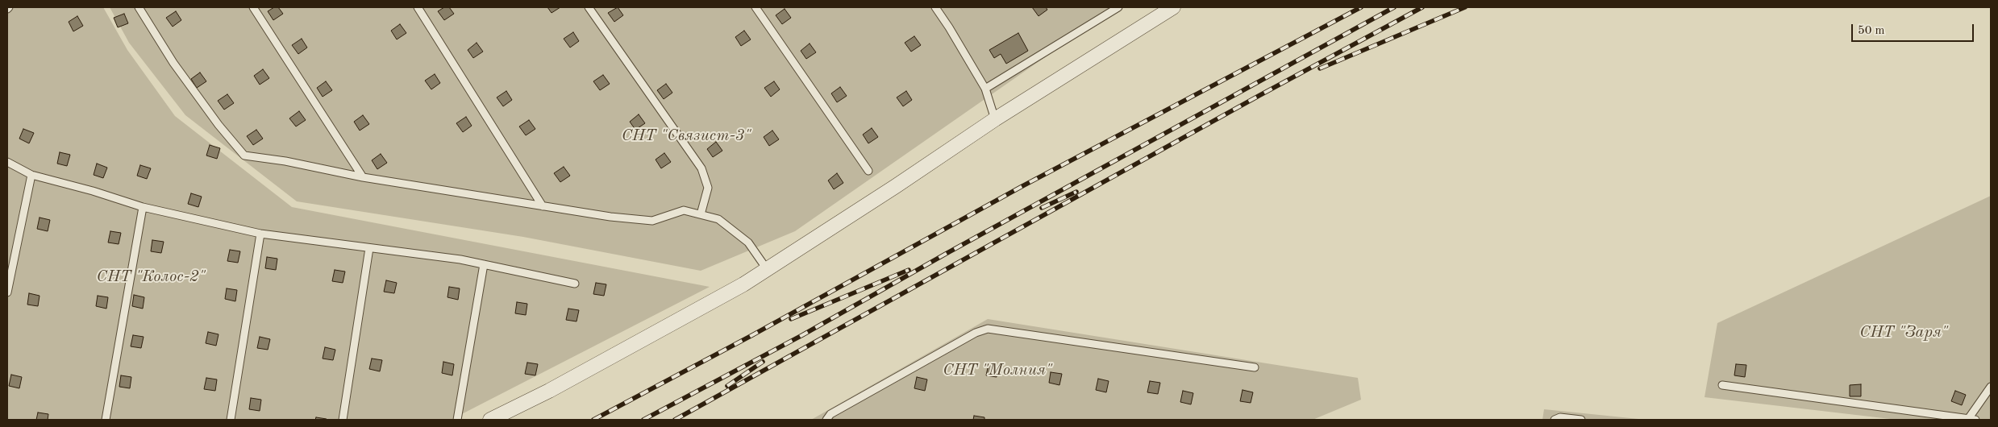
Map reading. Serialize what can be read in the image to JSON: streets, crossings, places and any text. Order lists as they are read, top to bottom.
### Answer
{
  "parks": [
    "СНТ \"Связист-3\"",
    "СНТ \"Колос-2\"",
    "СНТ \"Заря\"",
    "СНТ \"Молния\""
  ],
  "scale_bar": "50 m"
}
